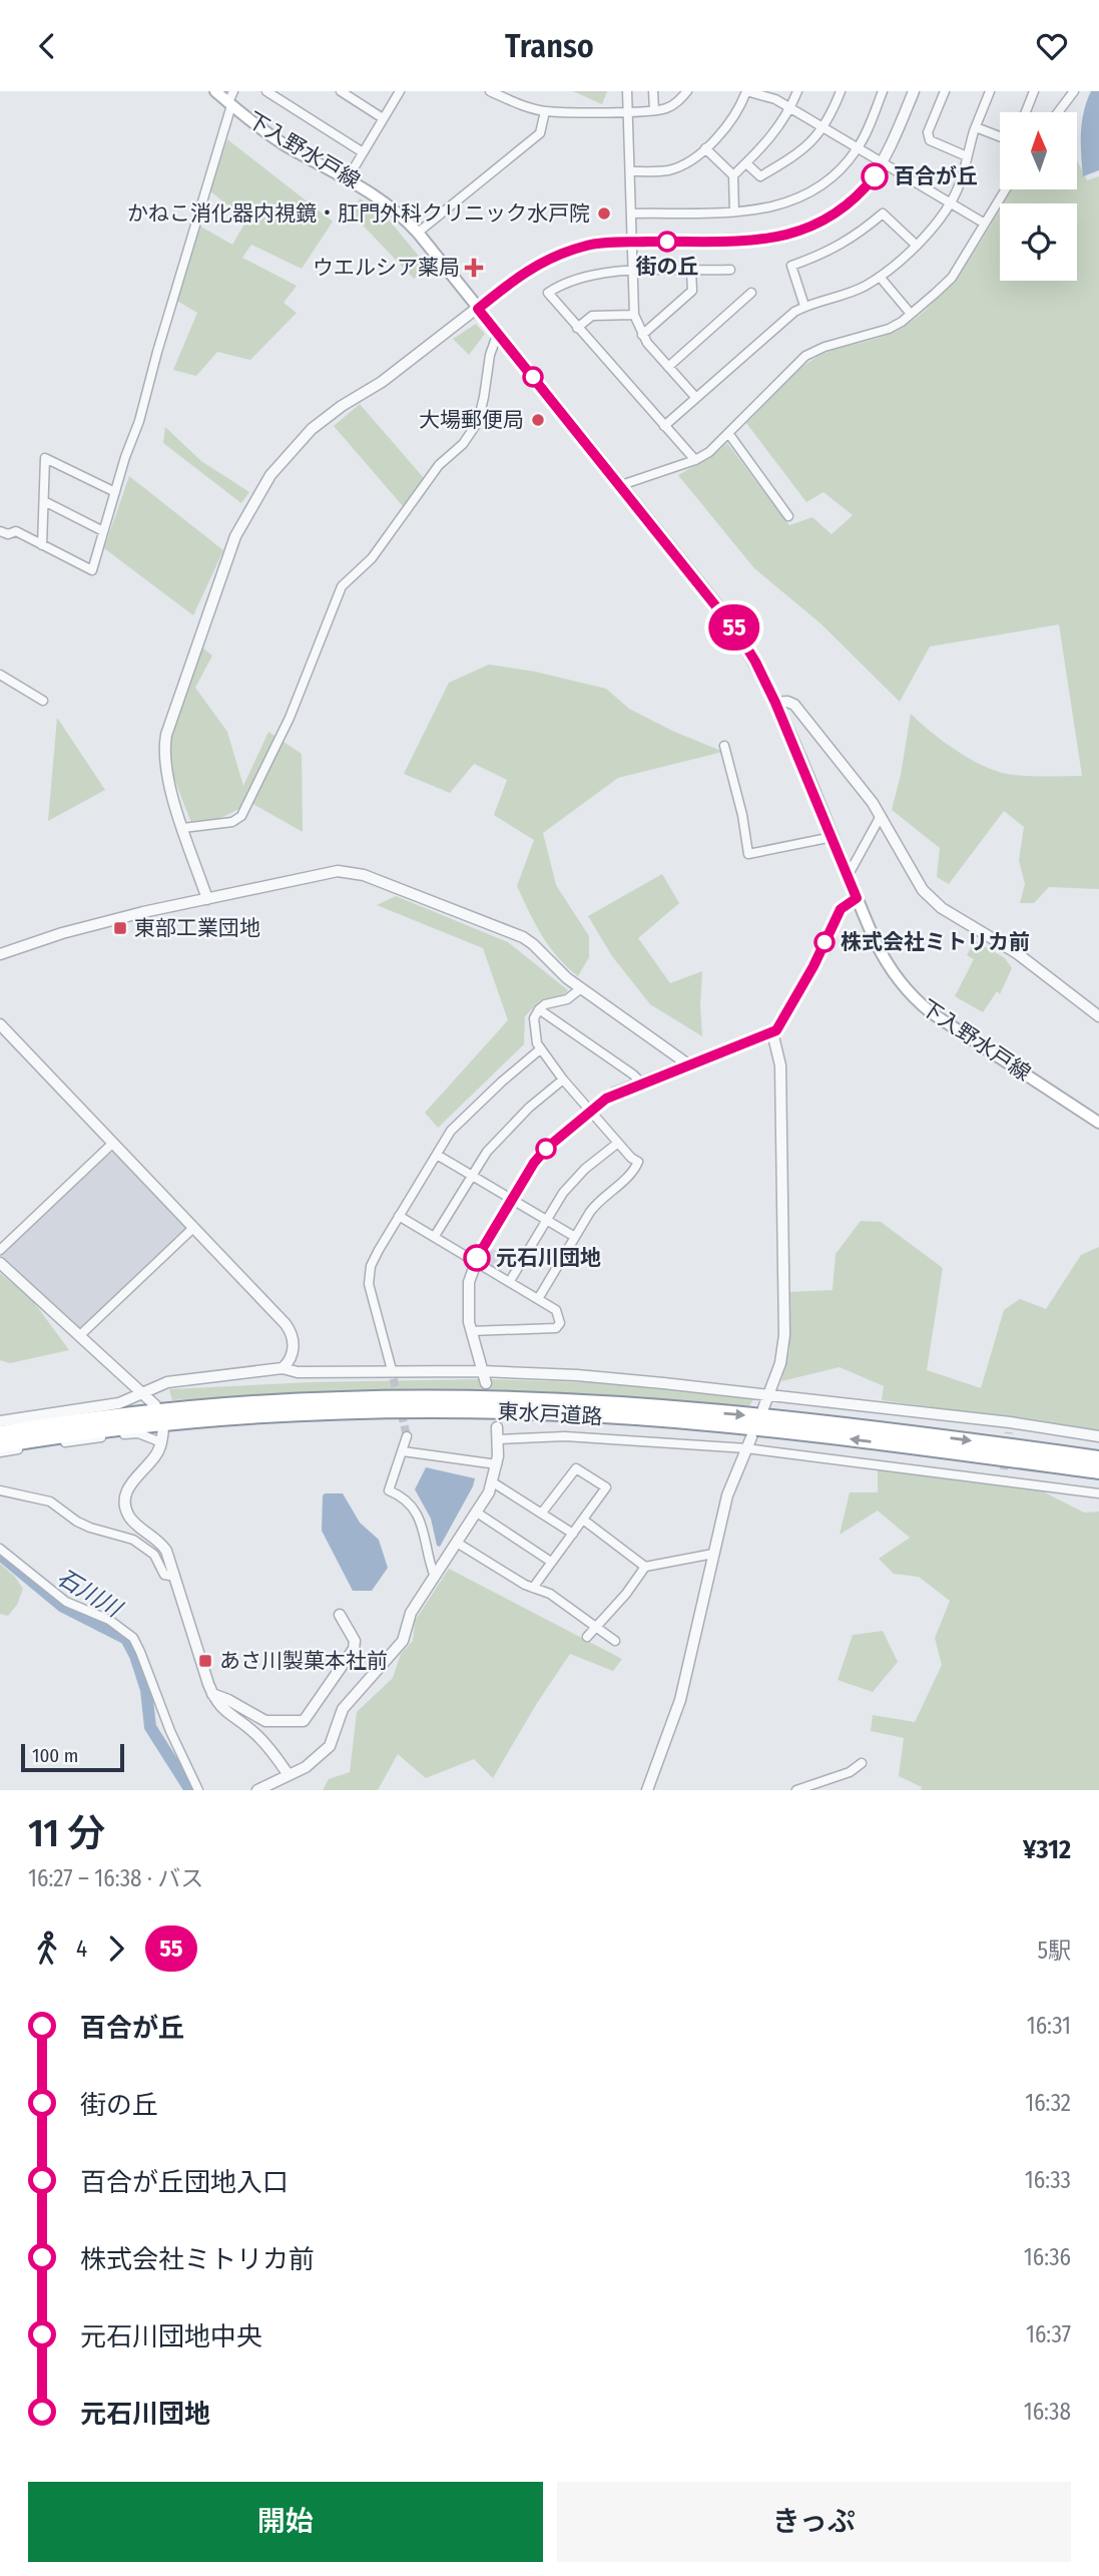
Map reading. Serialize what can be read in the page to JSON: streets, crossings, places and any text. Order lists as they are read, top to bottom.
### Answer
{
  "streets": {
    "highway": ["東水戸道路"],
    "main road": ["下入野水戸線"]
  },
  "water": ["石川川"],
  "places": {
    "other": [
      "百合が丘",
      "かねこ消化器内視鏡・肛門外科クリニック水戸院",
      "街の丘",
      "大場郵便局",
      "株式会社ミトリカ前",
      "元石川団地"
    ],
    "health": ["ウエルシア薬局"],
    "transit": ["東部工業団地", "あさ川製菓本社前"]
  },
  "lines": ["bus line 55"],
  "scale_bar": "100 m",
  "north": "top",
  "page": {
    "header": "Transo",
    "on_map": "55",
    "scale": "100 m",
    "heading": ["11 分", "16:27 – 16:38 · バス", "¥312"],
    "legs": ["4", "55", "5駅"],
    "list": [
      {
        "name": "百合が丘",
        "value": "16:31"
      },
      {
        "name": "街の丘",
        "value": "16:32"
      },
      {
        "name": "百合が丘団地入口",
        "value": "16:33"
      },
      {
        "name": "株式会社ミトリカ前",
        "value": "16:36"
      },
      {
        "name": "元石川団地中央",
        "value": "16:37"
      },
      {
        "name": "元石川団地",
        "value": "16:38"
      }
    ],
    "buttons": ["開始", "きっぷ"]
  }
}
